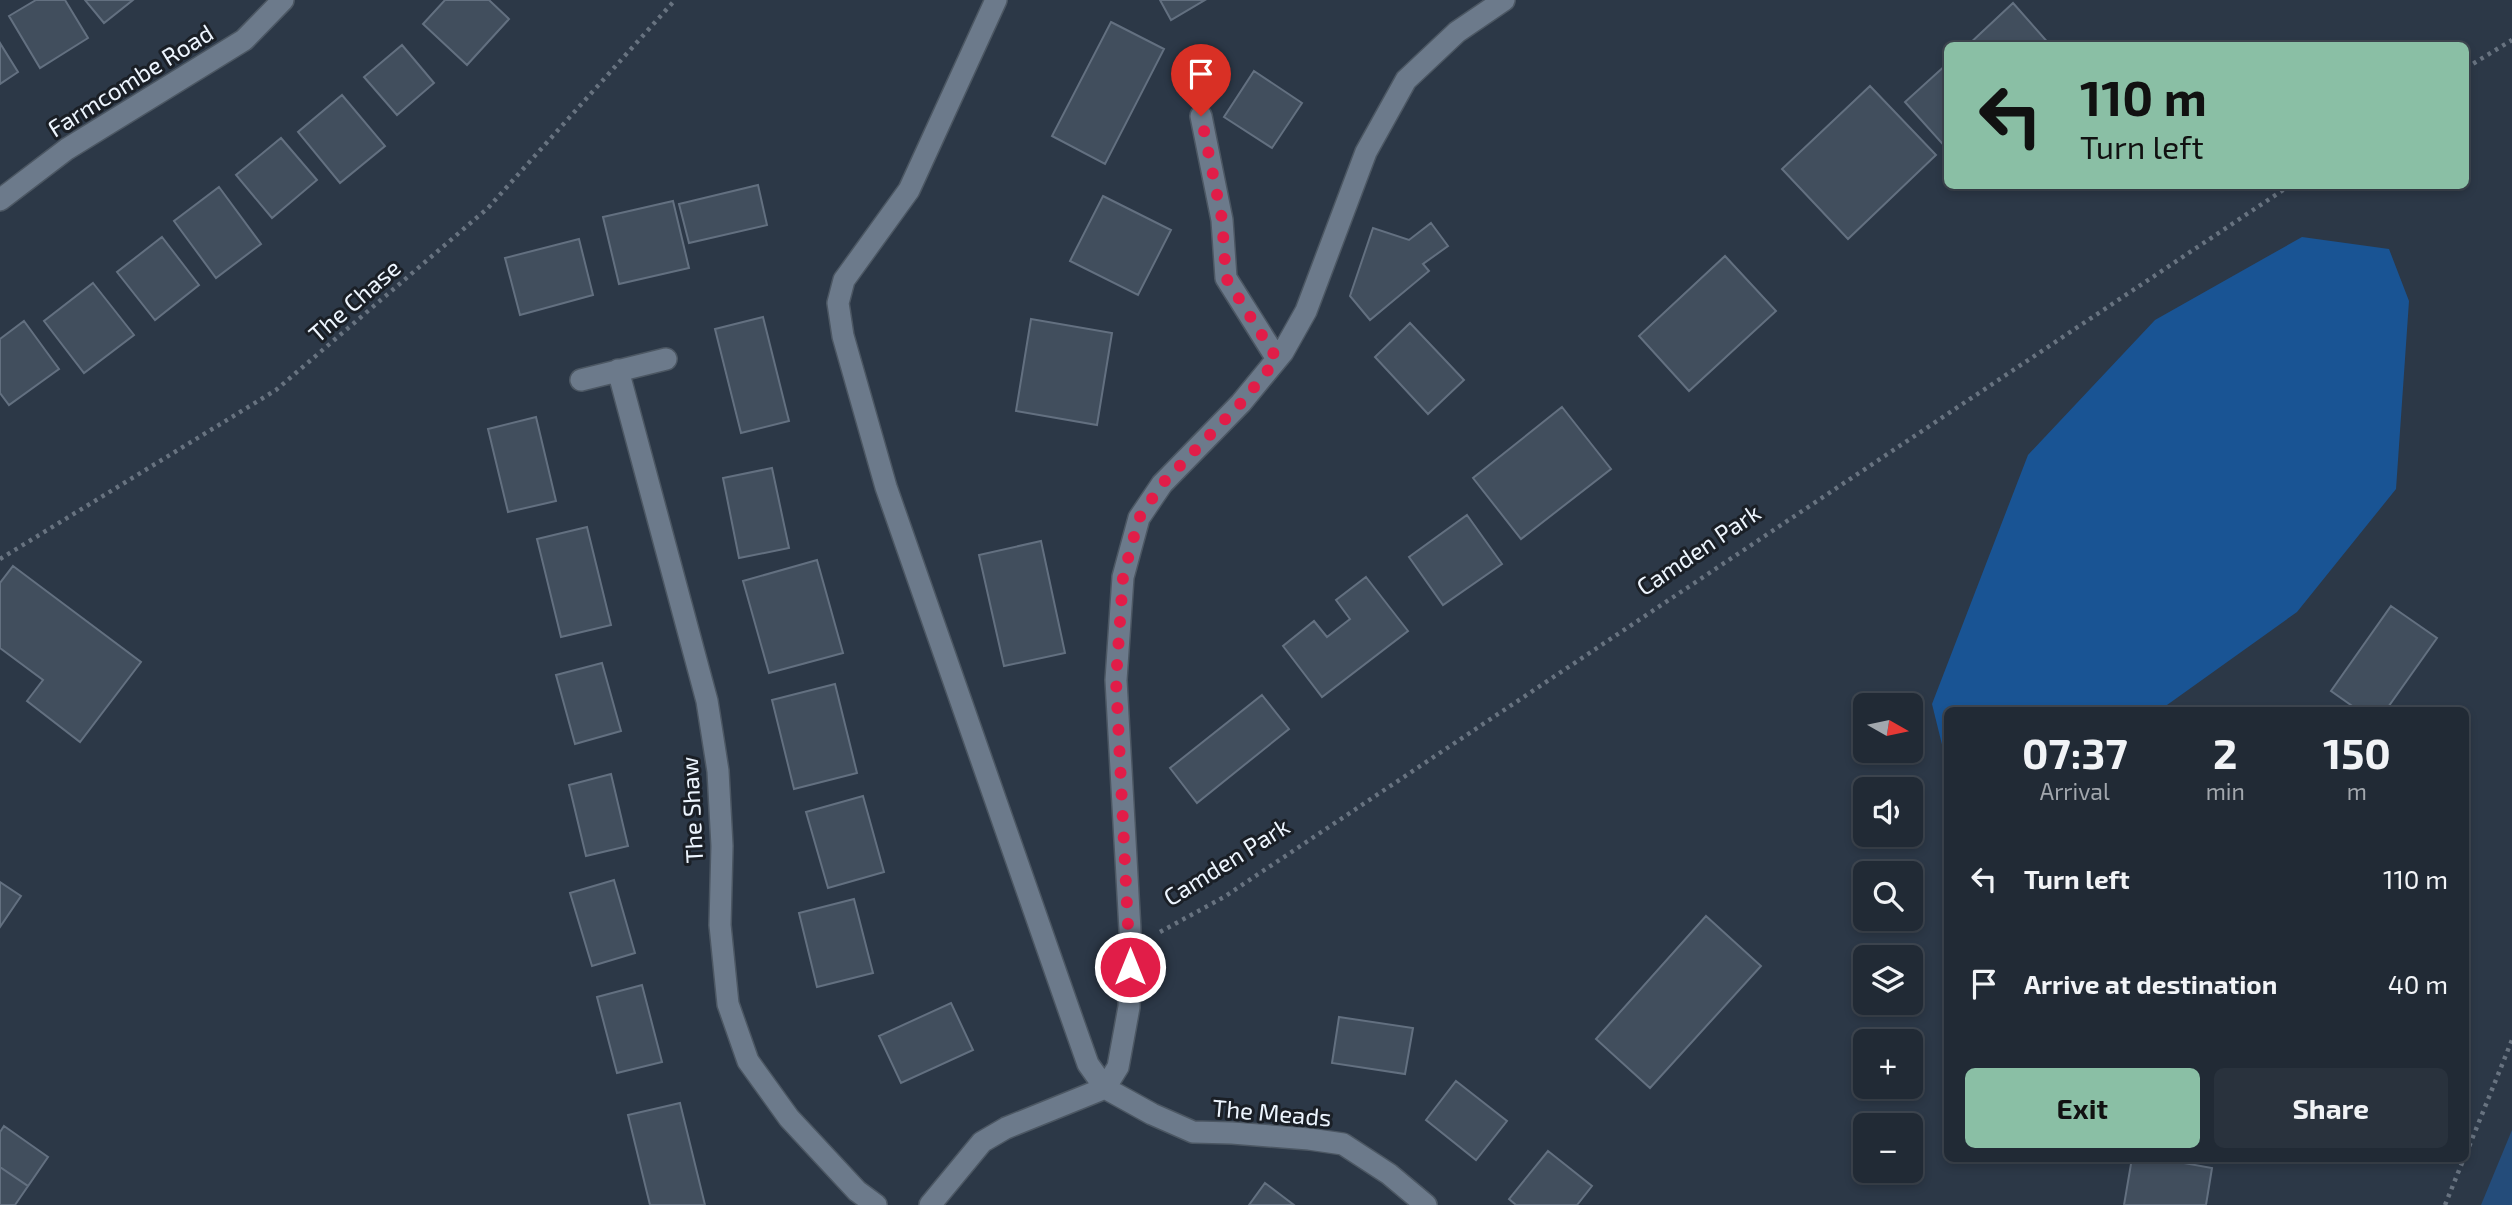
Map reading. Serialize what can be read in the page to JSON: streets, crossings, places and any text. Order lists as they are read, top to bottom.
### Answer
{
  "streets": {
    "street": [
      "Farmcombe Road",
      "Camden Park",
      "The Shaw",
      "The Meads"
    ],
    "path": ["The Chase"]
  },
  "crossings": [
    ["Camden Park", "The Meads"]
  ],
  "north": "right",
  "page": {
    "turn": ["110 m", "Turn left"],
    "map_buttons": ["+", "−"],
    "eta": [
      "07:37",
      "Arrival",
      "2",
      "min",
      "150",
      "m"
    ],
    "list": [
      {
        "name": "Turn left",
        "value": "110 m"
      },
      {
        "name": "Arrive at destination",
        "value": "40 m"
      }
    ],
    "buttons": ["Exit", "Share"]
  }
}
